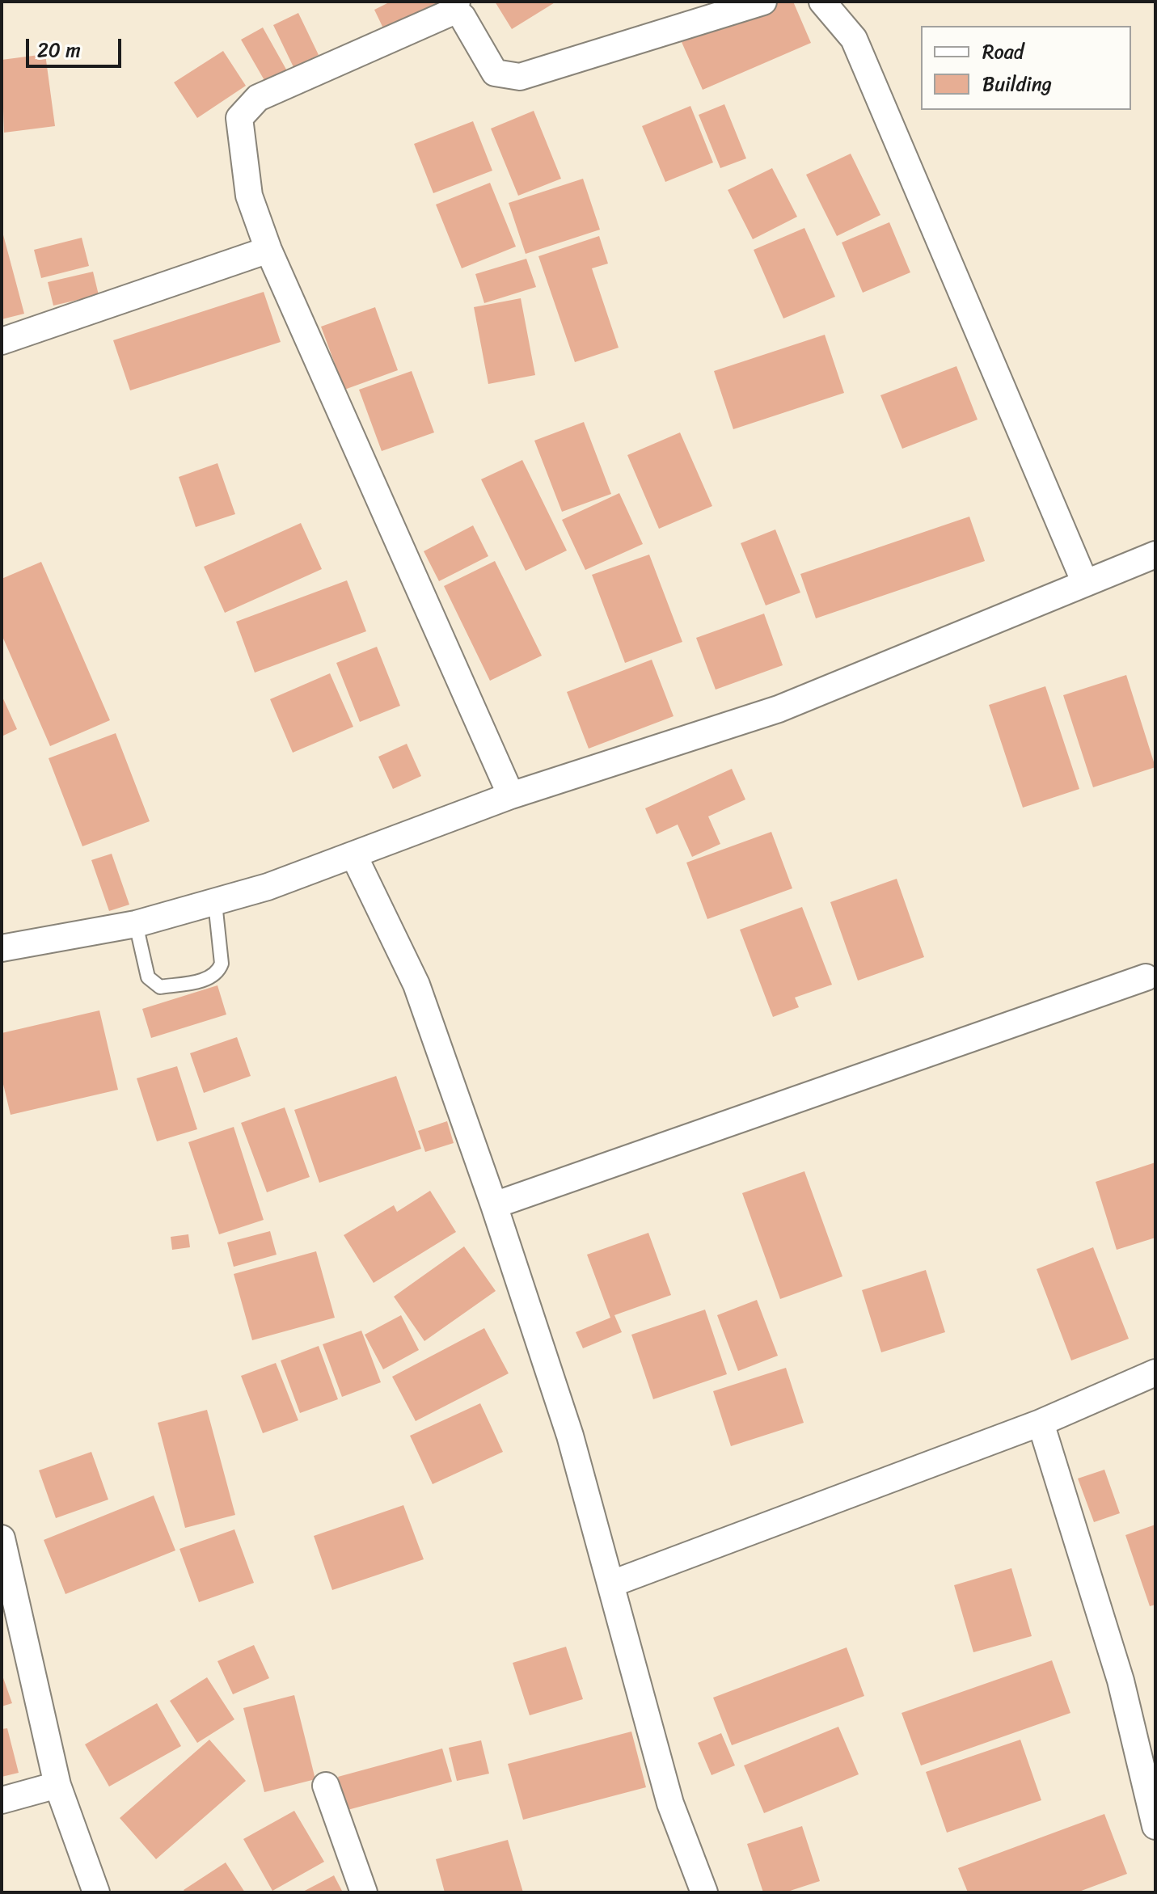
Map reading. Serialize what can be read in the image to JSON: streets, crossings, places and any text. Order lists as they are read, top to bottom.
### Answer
{
  "legend": ["Road", "Building"],
  "scale_bar": "20 m"
}
